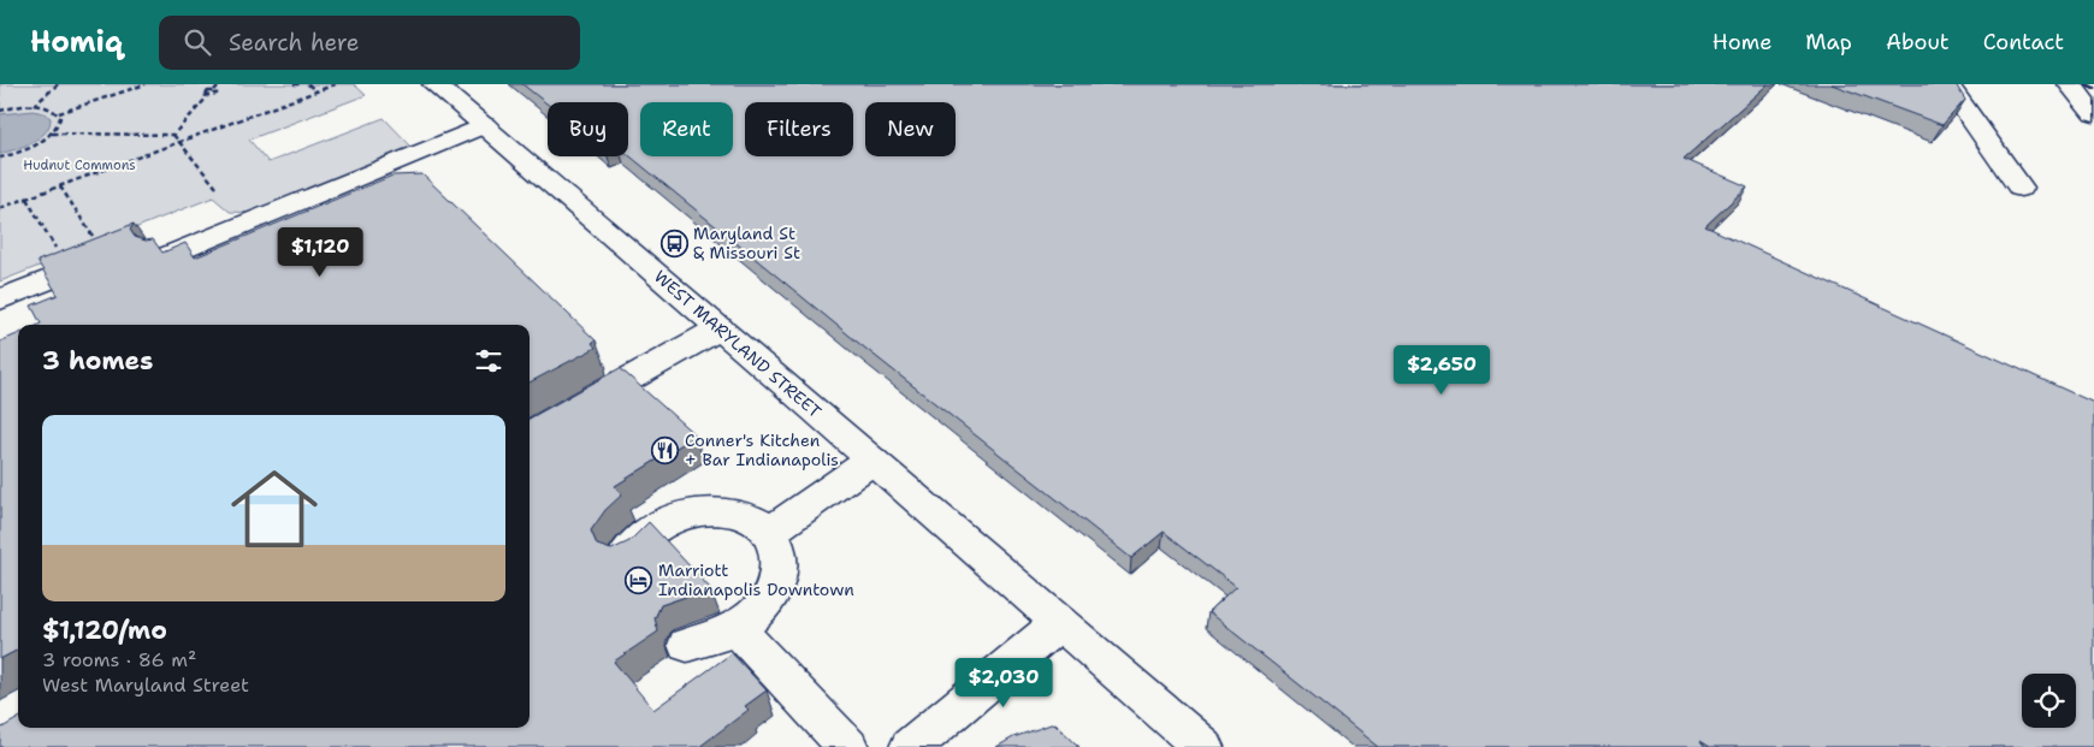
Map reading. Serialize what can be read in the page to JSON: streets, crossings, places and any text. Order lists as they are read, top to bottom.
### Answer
{
  "streets": {
    "main road": ["WEST MARYLAND STREET"]
  },
  "parks": ["Hudnut Commons"],
  "places": {
    "bus stop": ["Maryland St & Missouri St"],
    "restaurant": ["Conner's Kitchen + Bar Indianapolis"],
    "hotel": ["Marriott Indianapolis Downtown"]
  },
  "page": {
    "header": "Homiq",
    "search": "Search here",
    "nav": [
      "Home",
      "Map",
      "About",
      "Contact"
    ],
    "chip": [
      "Buy",
      "Rent",
      "Filters",
      "New"
    ],
    "price": ["$1,120", "$2,650", "$2,030"],
    "heading": "3 homes",
    "list": [
      {
        "name": "$1,120/mo",
        "note": "3 rooms · 86 m² · West Maryland Street"
      }
    ]
  }
}
